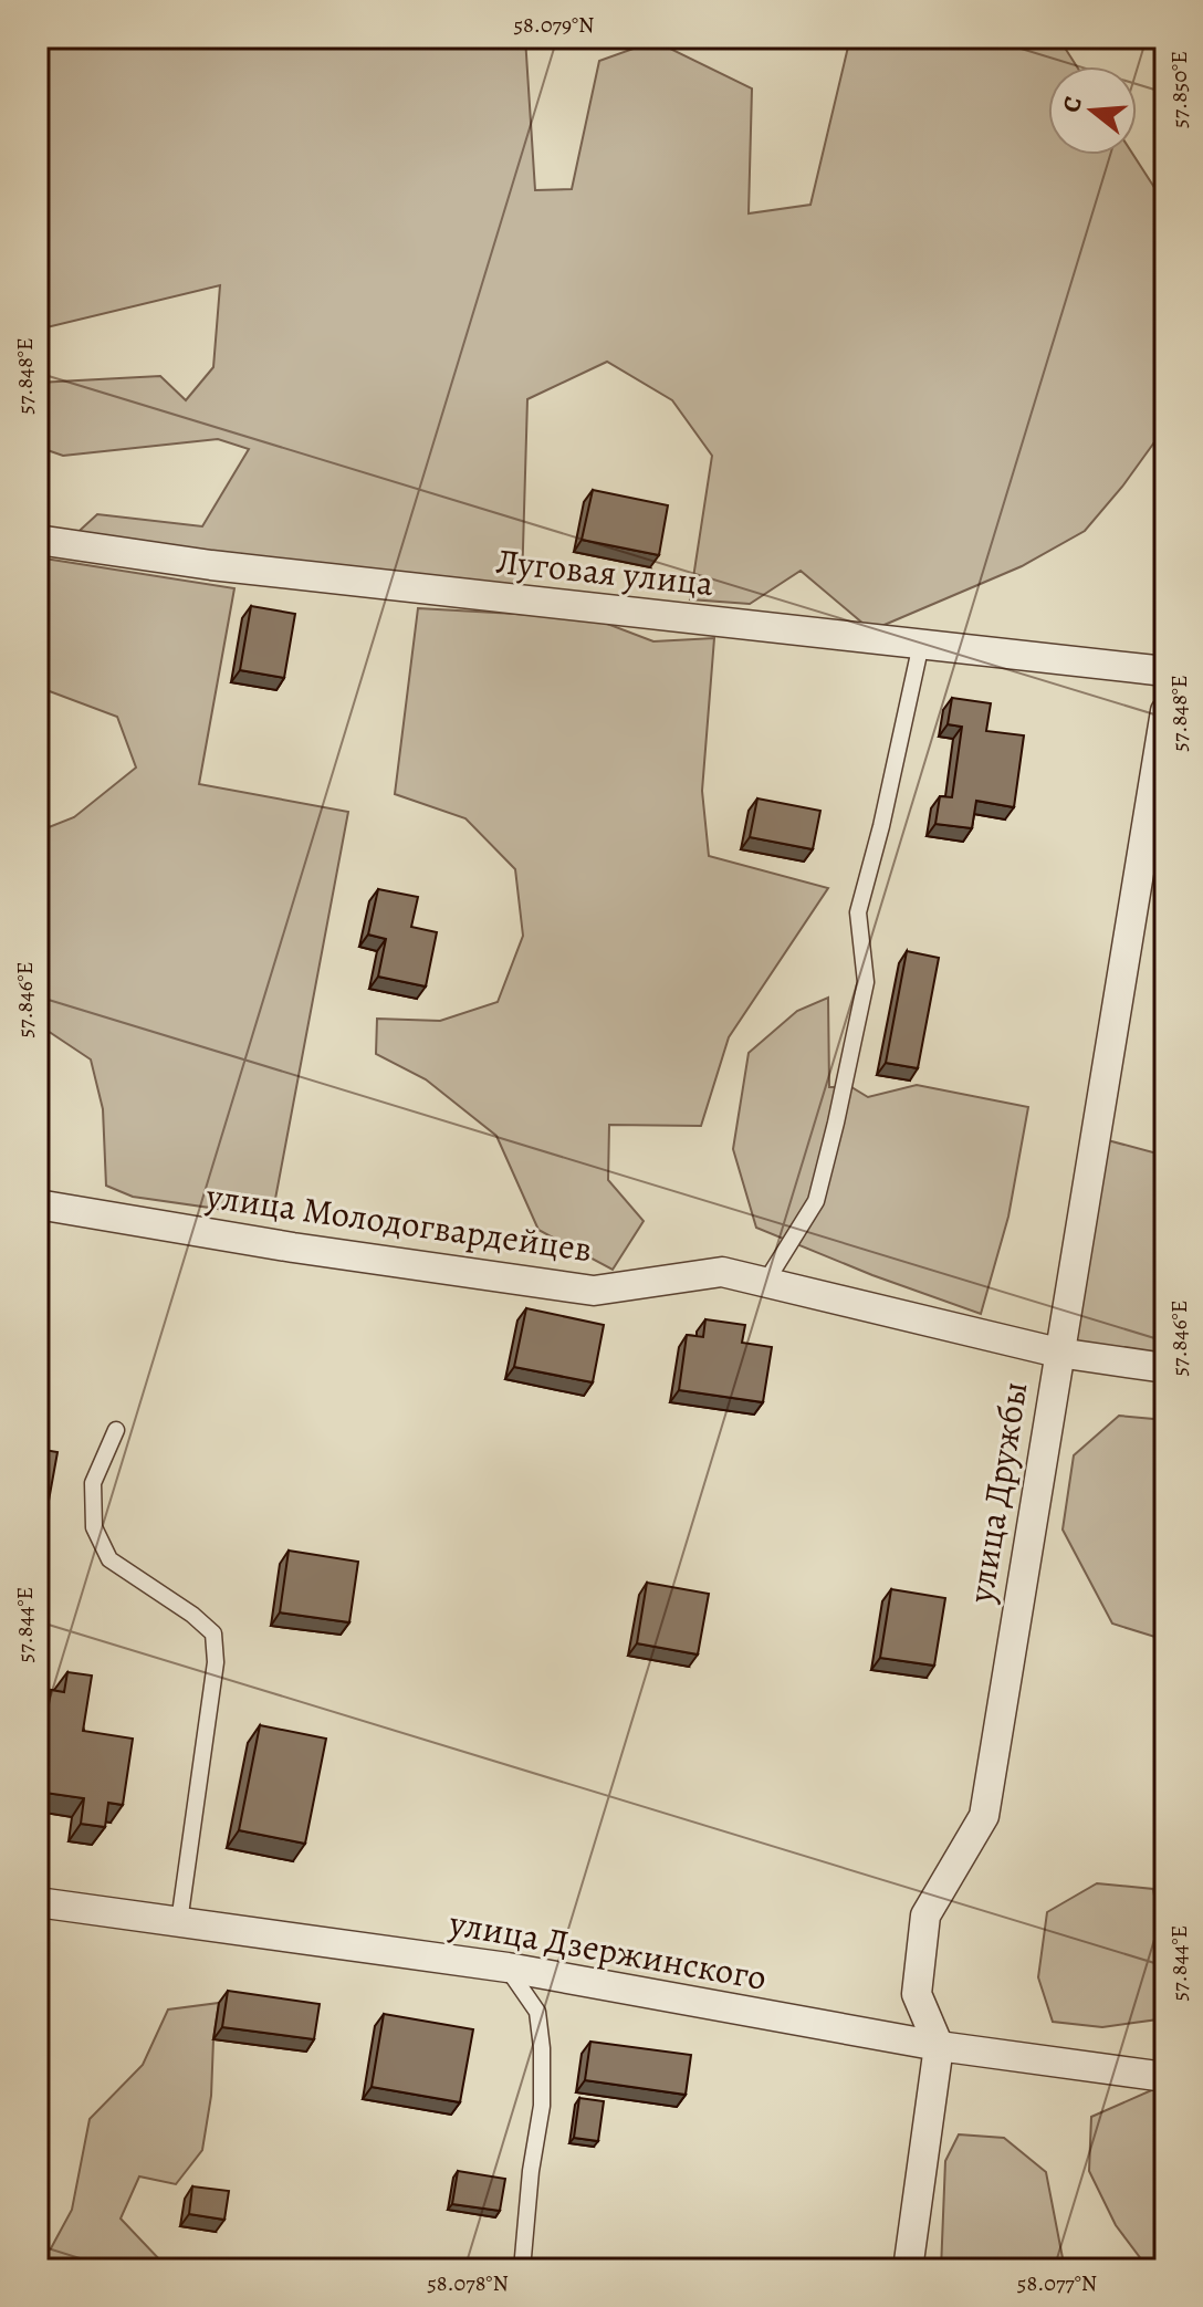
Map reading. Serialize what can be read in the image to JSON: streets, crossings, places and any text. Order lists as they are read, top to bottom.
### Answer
{
  "streets": {
    "street": [
      "Луговая улица",
      "улица Молодогвардейцев",
      "улица Дружбы",
      "улица Дзержинского"
    ]
  },
  "crossings": [
    ["улица Молодогвардейцев", "улица Дружбы"],
    ["улица Дружбы", "улица Дзержинского"]
  ],
  "north": "left",
  "coordinates": [
    "58.079°N",
    "57.850°E",
    "57.848°E",
    "57.846°E",
    "57.844°E",
    "58.078°N",
    "58.077°N"
  ]
}
